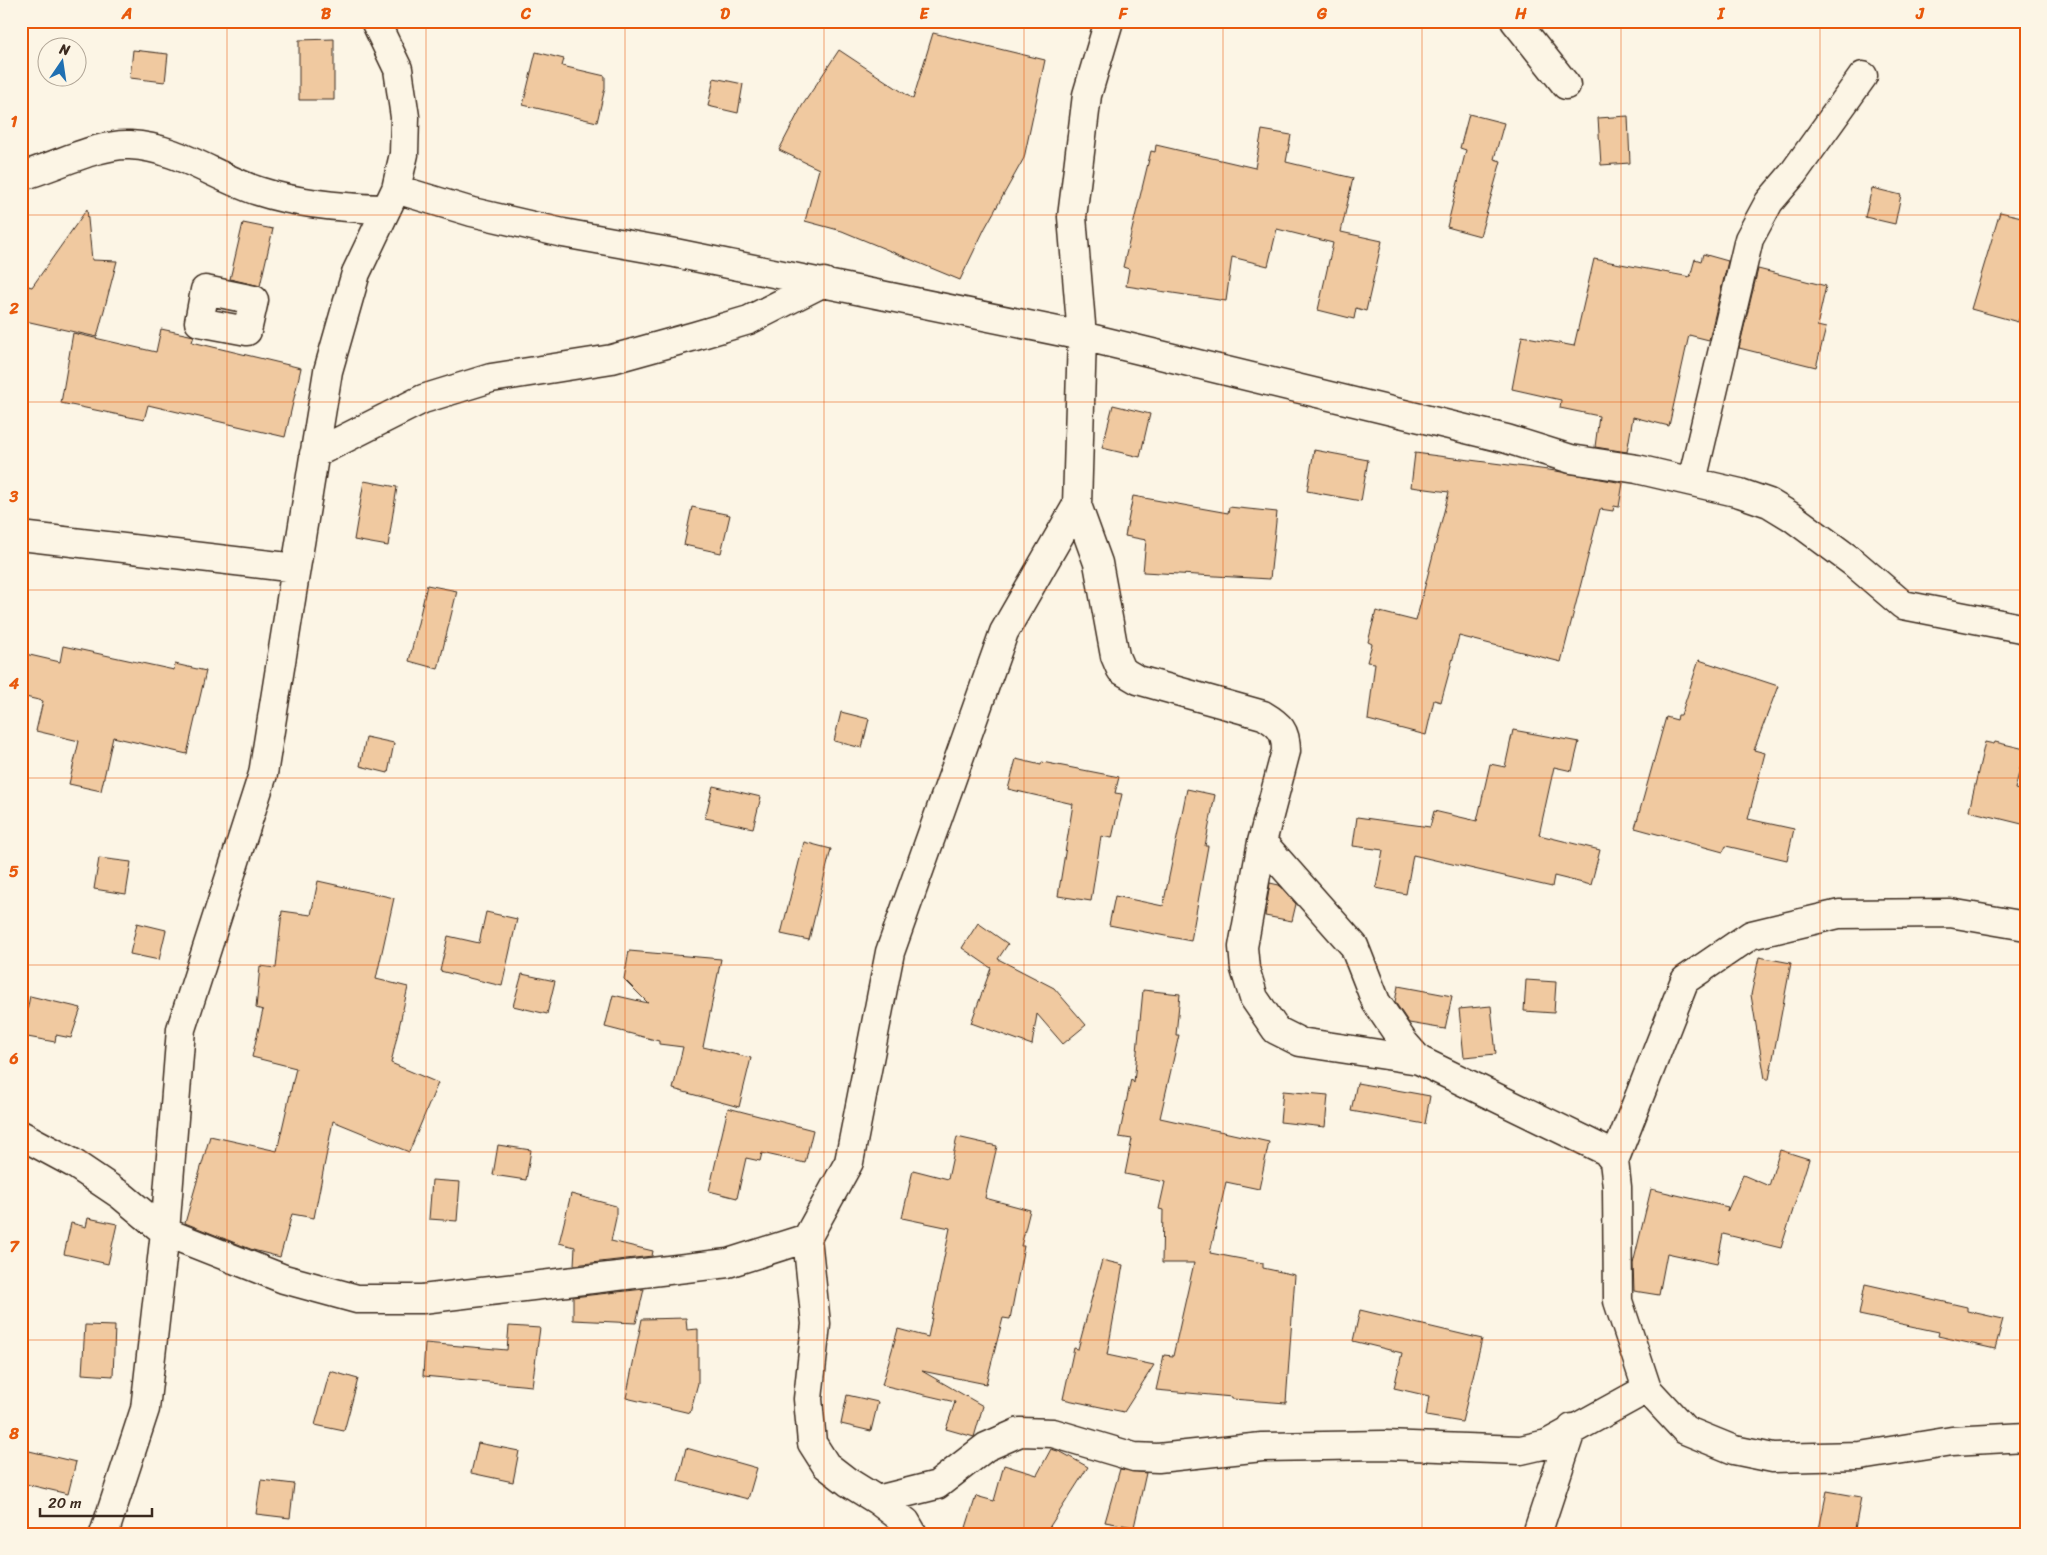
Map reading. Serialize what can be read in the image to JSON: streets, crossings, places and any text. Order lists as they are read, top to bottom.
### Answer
{
  "scale_bar": "20 m",
  "north": "top",
  "grid": {
    "columns": [
      "A",
      "B",
      "C",
      "D",
      "E",
      "F",
      "G",
      "H",
      "I",
      "J"
    ],
    "rows": [
      "1",
      "2",
      "3",
      "4",
      "5",
      "6",
      "7",
      "8"
    ]
  }
}
